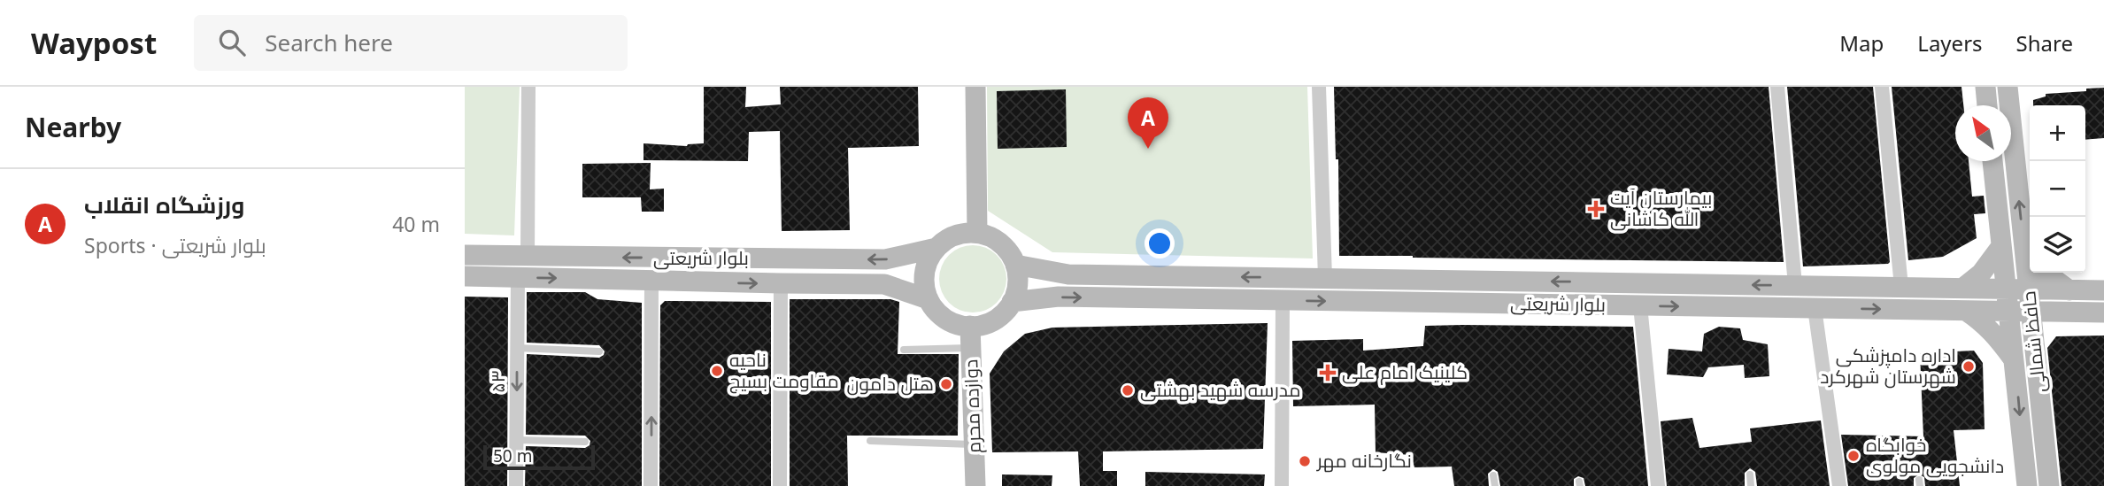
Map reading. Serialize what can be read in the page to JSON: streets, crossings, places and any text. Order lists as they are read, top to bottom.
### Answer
{
  "streets": {
    "main road": ["بلوار شریعتی", "حافظ شمالی", "دوازده محرم"],
    "street": ["۵۳"]
  },
  "crossings": [
    ["بلوار شریعتی", "حافظ شمالی"],
    ["بلوار شریعتی", "۵۳"],
    ["بلوار شریعتی", "دوازده محرم"]
  ],
  "one_way": ["۵۳"],
  "places": {
    "health": ["بیمارستان آیت الله کاشانی", "کلینیک امام علی"],
    "other": [
      "اداره دامپزشکی شهرستان شهرکرد",
      "ناحیه مقاومت بسیج",
      "هتل دامون",
      "مدرسه شهید بهشتی",
      "خوابگاه دانشجویی مولوی",
      "نگارخانه مهر"
    ]
  },
  "scale_bar": "50 m",
  "north": "top left",
  "page": {
    "header": "Waypost",
    "search": "Search here",
    "nav": ["Map", "Layers", "Share"],
    "heading": "Nearby",
    "pins": "A",
    "map_buttons": ["+", "−"],
    "list": [
      {
        "mark": "A",
        "name": "ورزشگاه انقلاب",
        "note": "Sports · بلوار شریعتی",
        "value": "40 m"
      }
    ],
    "scale": "50 m"
  }
}
